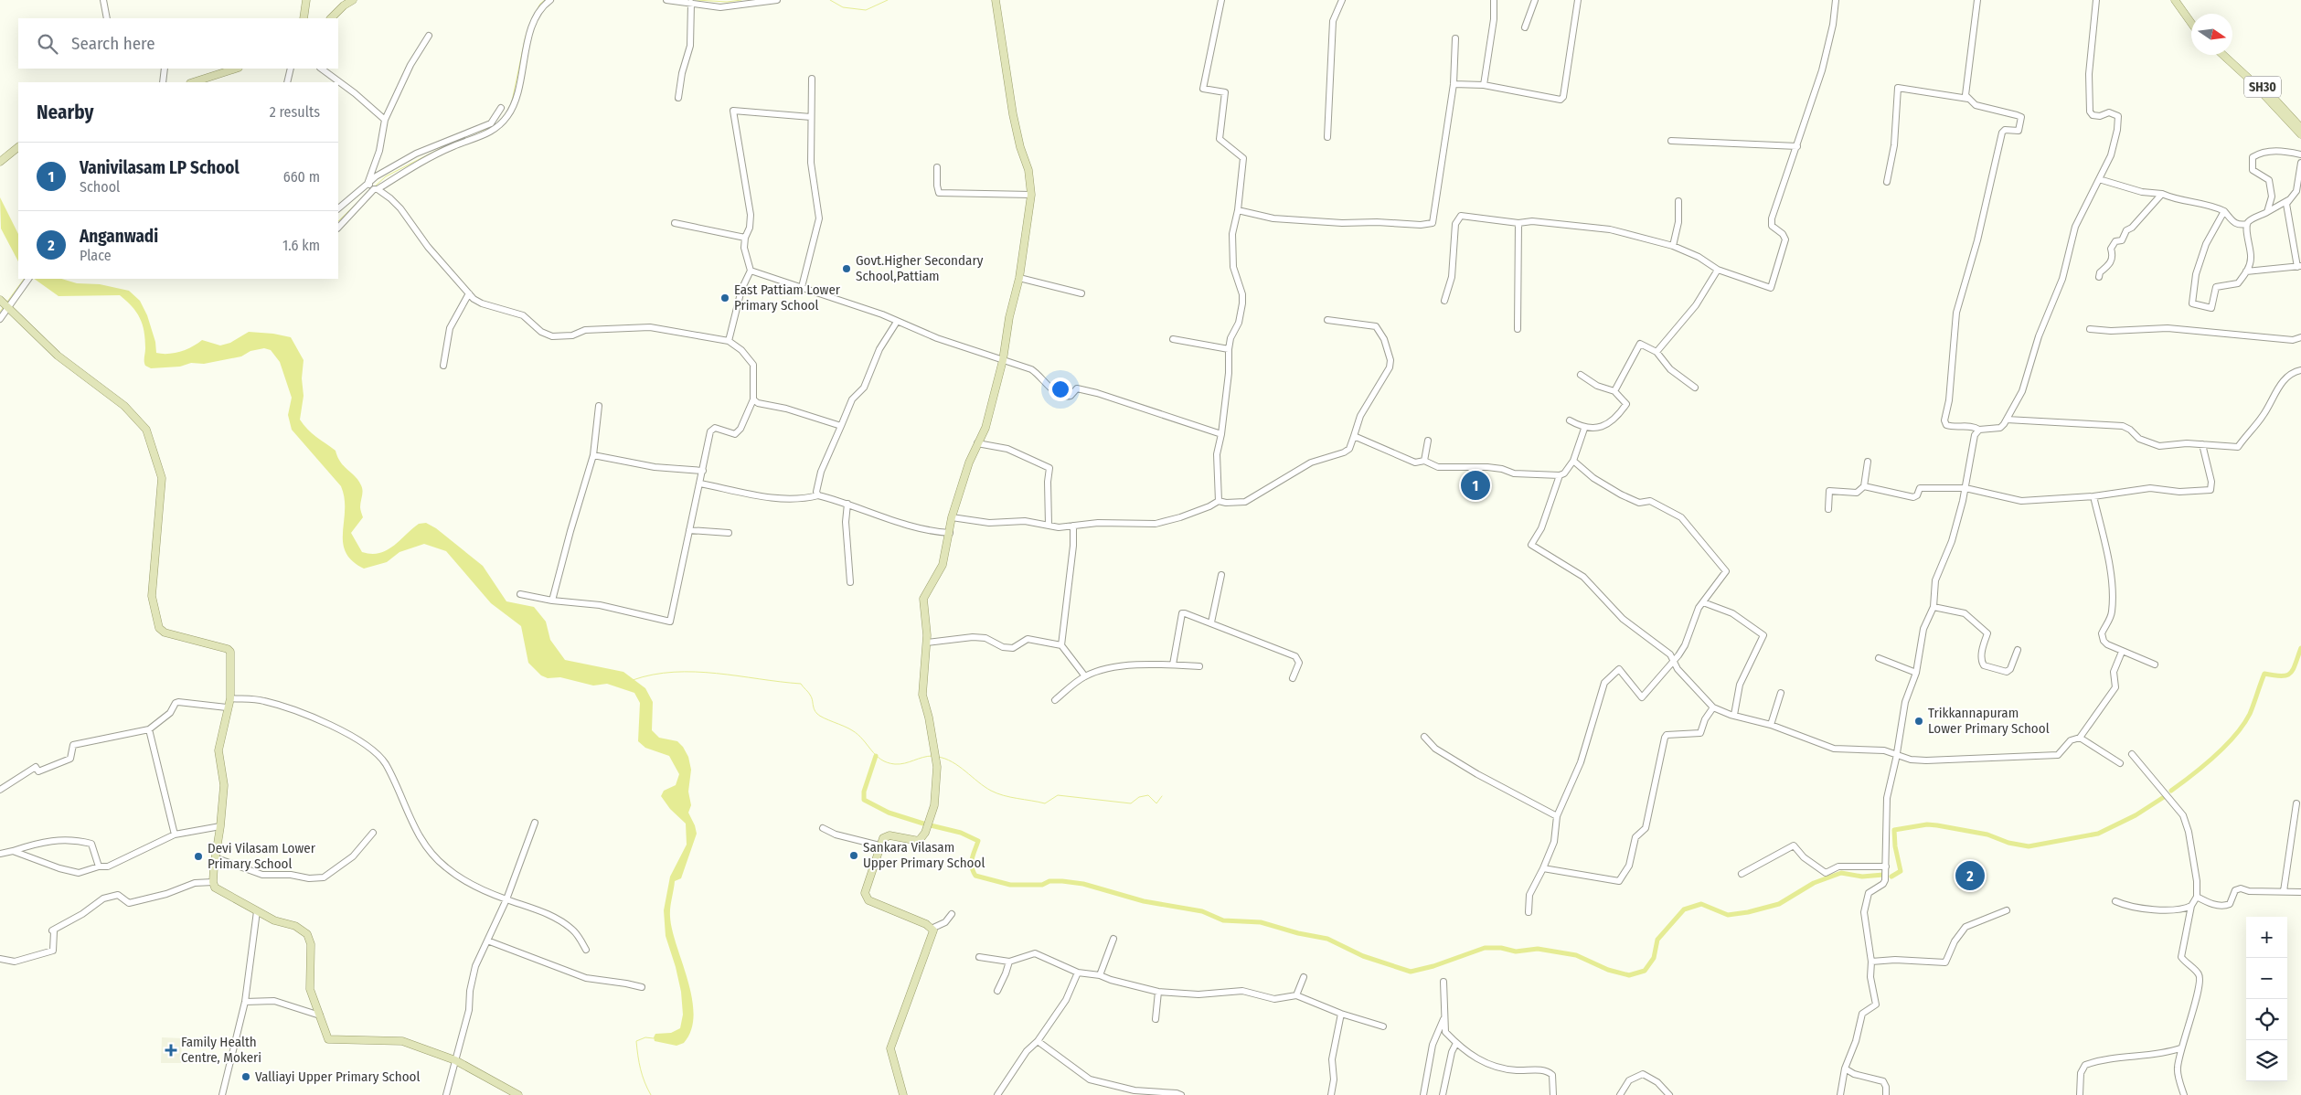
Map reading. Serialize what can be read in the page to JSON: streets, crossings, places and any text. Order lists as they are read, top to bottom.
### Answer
{
  "streets": {
    "main road": ["SH30"]
  },
  "places": {
    "other": [
      "Govt.Higher Secondary School,Pattiam",
      "East Pattiam Lower Primary School",
      "Trikkannapuram Lower Primary School",
      "Sankara Vilasam Upper Primary School",
      "Devi Vilasam Lower Primary School",
      "Valliayi Upper Primary School"
    ],
    "health": ["Family Health Centre, Mokeri"]
  },
  "north": "right",
  "page": {
    "search": "Search here",
    "heading": ["Nearby", "2 results"],
    "list": [
      {
        "mark": "1",
        "name": "Vanivilasam LP School",
        "note": "School",
        "value": "660 m"
      },
      {
        "mark": "2",
        "name": "Anganwadi",
        "note": "Place",
        "value": "1.6 km"
      }
    ],
    "pins": ["1", "2"],
    "map_buttons": ["+", "−"]
  }
}
